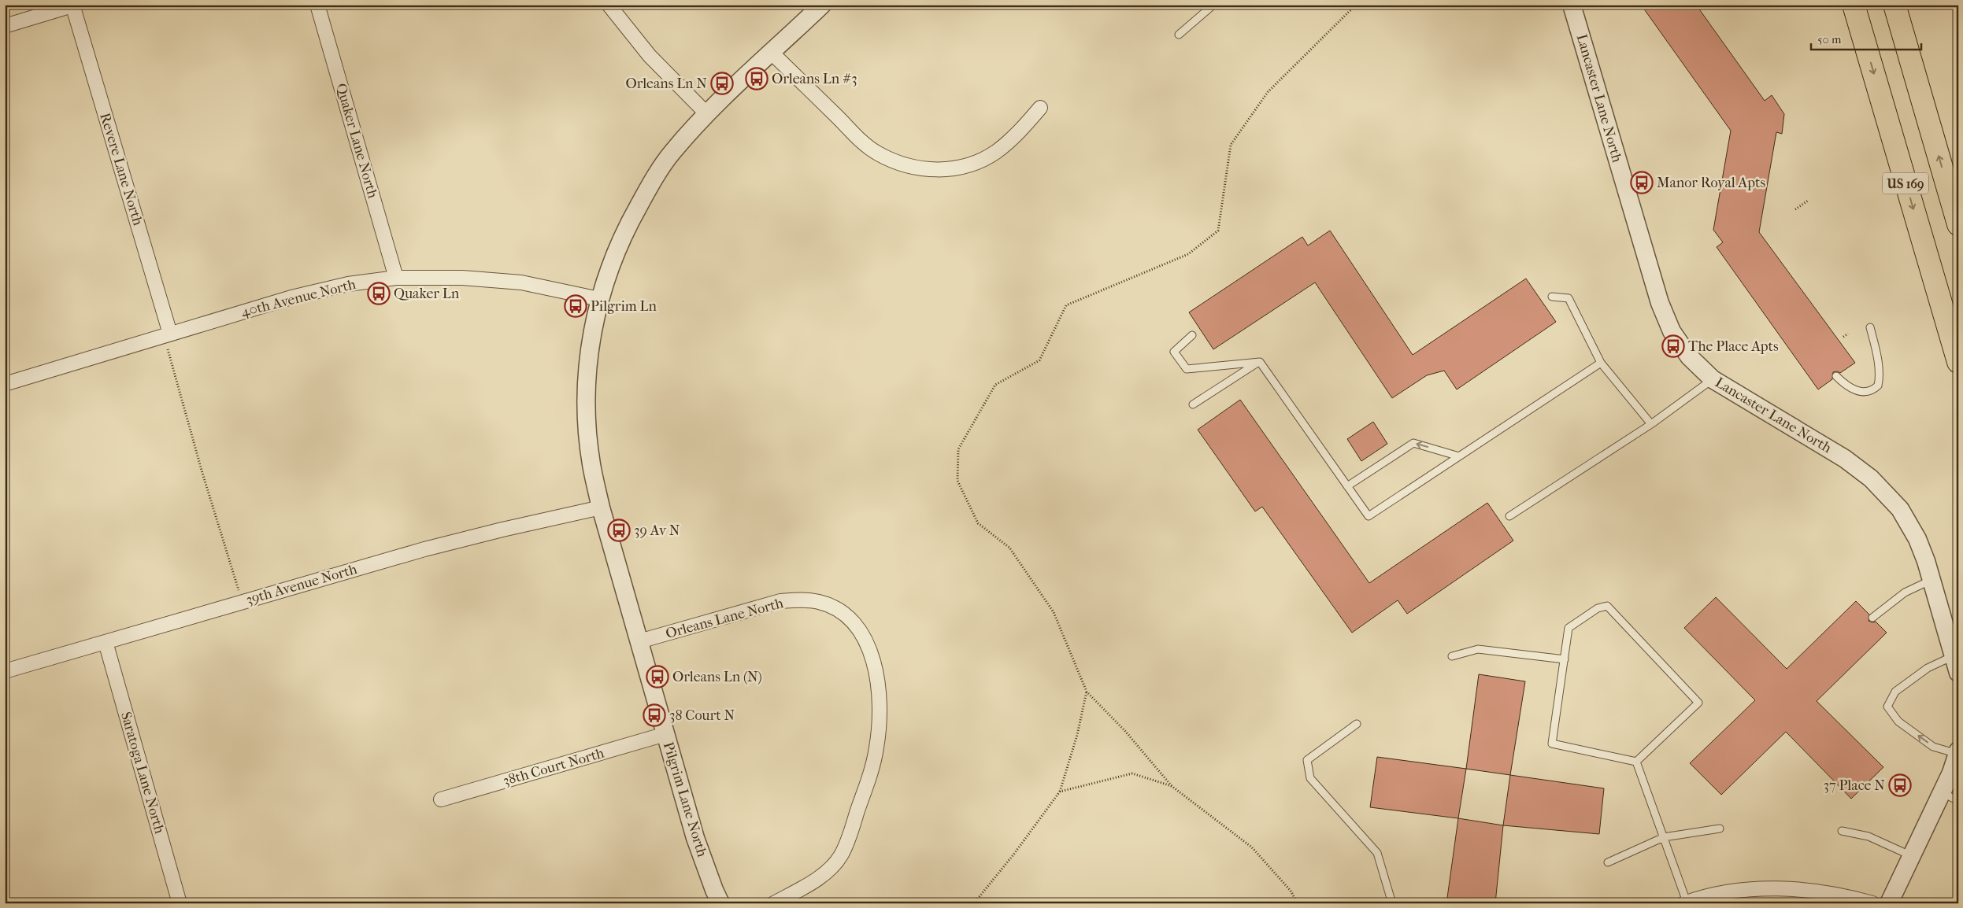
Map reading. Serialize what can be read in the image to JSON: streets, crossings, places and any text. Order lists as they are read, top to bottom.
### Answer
{
  "streets": {
    "highway": ["US 169"],
    "street": [
      "Lancaster Lane North",
      "Quaker Lane North",
      "Revere Lane North",
      "40th Avenue North",
      "39th Avenue North",
      "Orleans Lane North",
      "38th Court North",
      "Saratoga Lane North",
      "Pilgrim Lane North"
    ]
  },
  "crossings": [
    ["Quaker Lane North", "40th Avenue North"],
    ["Revere Lane North", "40th Avenue North"],
    ["40th Avenue North", "Pilgrim Lane North"],
    ["39th Avenue North", "Saratoga Lane North"],
    ["39th Avenue North", "Pilgrim Lane North"],
    ["Orleans Lane North", "Pilgrim Lane North"],
    ["38th Court North", "Pilgrim Lane North"]
  ],
  "places": {
    "bus stop": [
      "Orleans Ln #3",
      "Orleans Ln N",
      "Manor Royal Apts",
      "Quaker Ln",
      "Pilgrim Ln",
      "The Place Apts",
      "39 Av N",
      "Orleans Ln (N)",
      "38 Court N",
      "37 Place N"
    ]
  },
  "scale_bar": "50 m"
}
